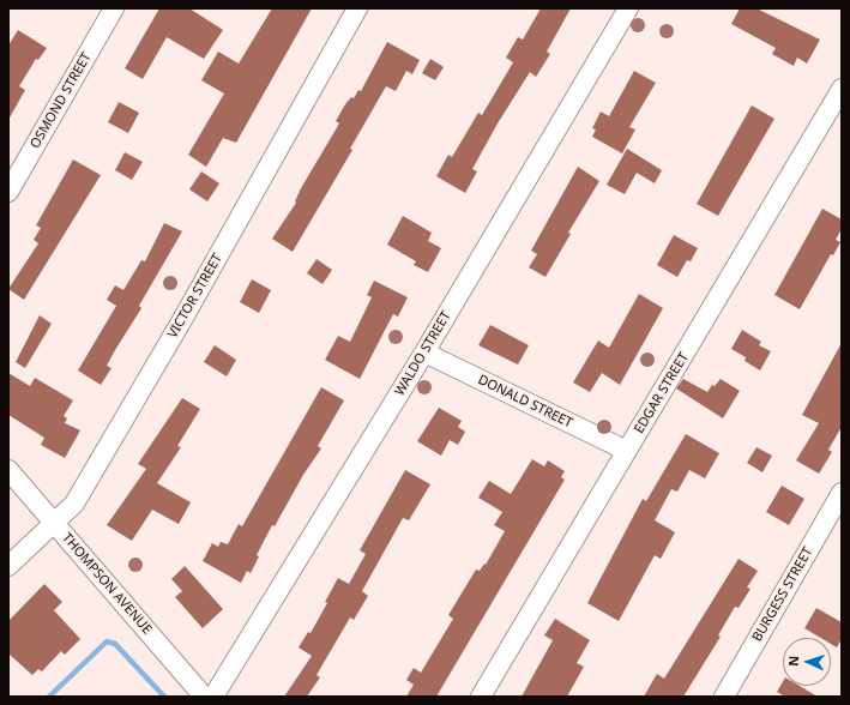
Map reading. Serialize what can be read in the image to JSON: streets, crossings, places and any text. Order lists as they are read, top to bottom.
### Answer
{
  "streets": {
    "street": [
      "OSMOND STREET",
      "VICTOR STREET",
      "WALDO STREET",
      "EDGAR STREET",
      "DONALD STREET",
      "THOMPSON AVENUE",
      "BURGESS STREET"
    ]
  },
  "crossings": [
    ["VICTOR STREET", "THOMPSON AVENUE"],
    ["WALDO STREET", "DONALD STREET"],
    ["EDGAR STREET", "DONALD STREET"]
  ],
  "north": "left"
}
